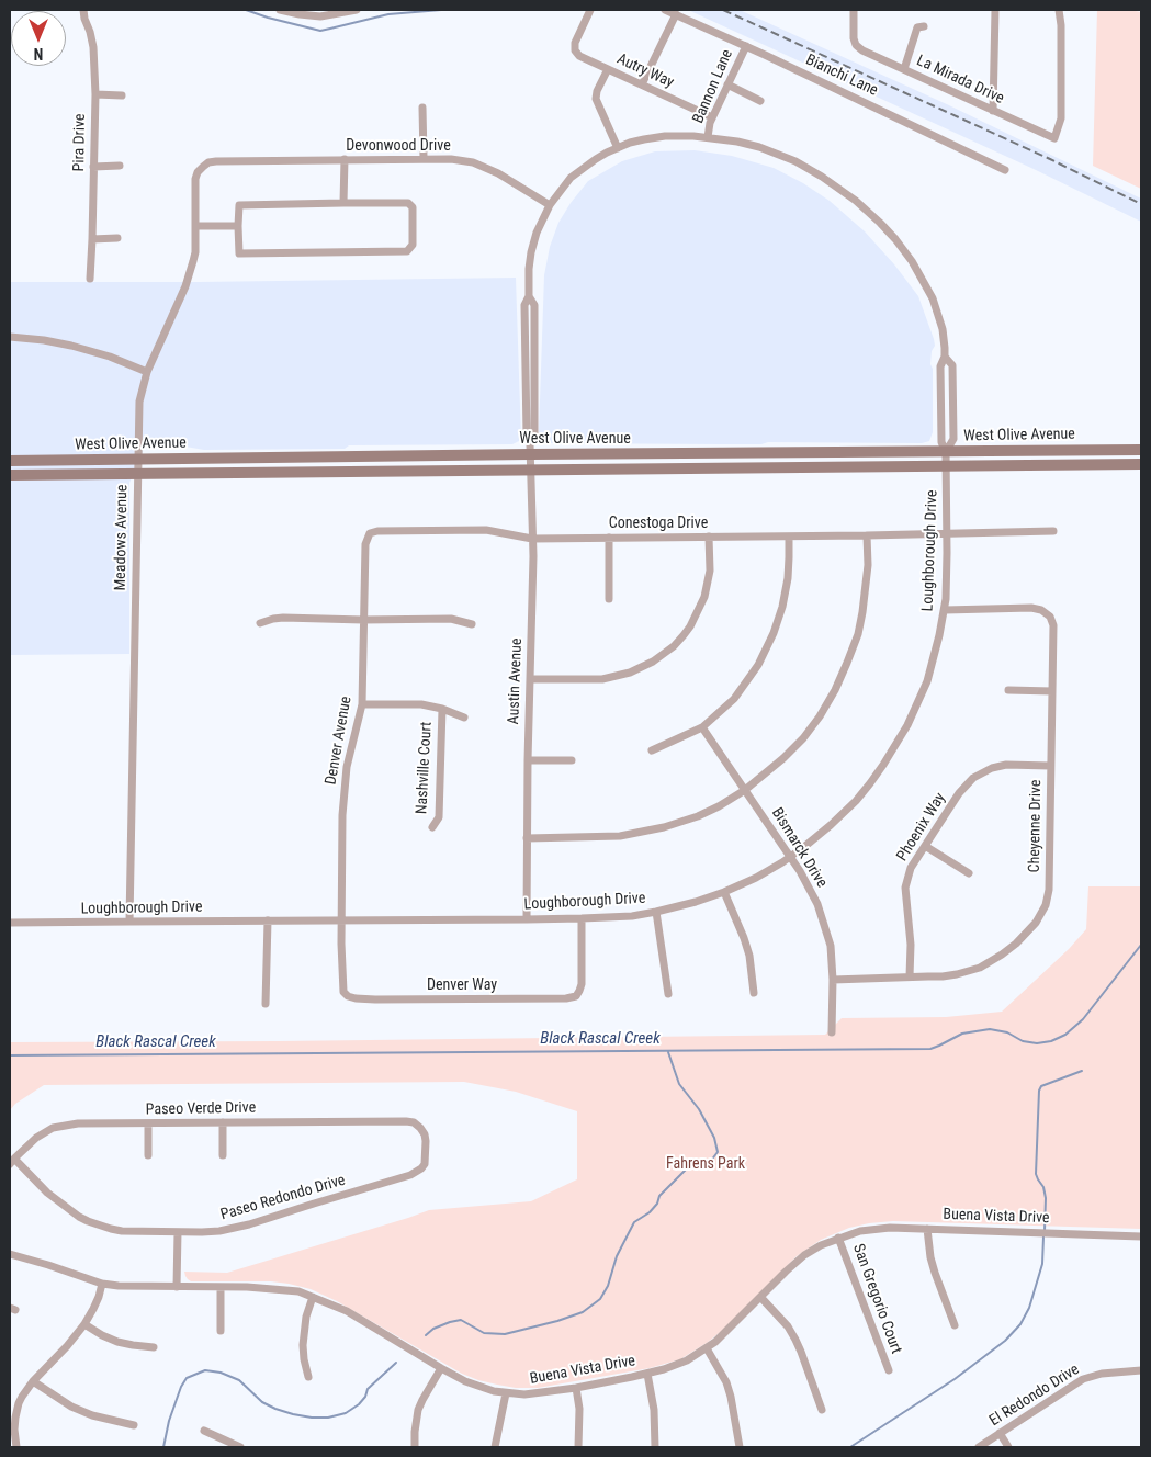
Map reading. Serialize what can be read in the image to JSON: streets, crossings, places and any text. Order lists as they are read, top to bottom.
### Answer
{
  "streets": {
    "main road": ["West Olive Avenue"],
    "street": [
      "Autry Way",
      "Bianchi Lane",
      "La Mirada Drive",
      "Bannon Lane",
      "Pira Drive",
      "Devonwood Drive",
      "Conestoga Drive",
      "Meadows Avenue",
      "Loughborough Drive",
      "Austin Avenue",
      "Denver Avenue",
      "Nashville Court",
      "Cheyenne Drive",
      "Phoenix Way",
      "Bismarck Drive",
      "Denver Way",
      "Paseo Verde Drive",
      "Paseo Redondo Drive",
      "Buena Vista Drive",
      "San Gregorio Court",
      "El Redondo Drive"
    ]
  },
  "crossings": [
    ["Autry Way", "Bannon Lane"],
    ["Bianchi Lane", "Bannon Lane"],
    ["Bannon Lane", "Loughborough Drive"],
    ["Devonwood Drive", "Meadows Avenue"],
    ["Devonwood Drive", "Austin Avenue"],
    ["West Olive Avenue", "Meadows Avenue"],
    ["West Olive Avenue", "Loughborough Drive"],
    ["West Olive Avenue", "Austin Avenue"],
    ["Conestoga Drive", "Loughborough Drive"],
    ["Conestoga Drive", "Austin Avenue"],
    ["Conestoga Drive", "Denver Avenue"],
    ["Meadows Avenue", "Loughborough Drive"],
    ["Loughborough Drive", "Austin Avenue"],
    ["Loughborough Drive", "Denver Avenue"],
    ["Loughborough Drive", "Cheyenne Drive"],
    ["Loughborough Drive", "Bismarck Drive"],
    ["Loughborough Drive", "Denver Way"],
    ["Denver Avenue", "Denver Way"],
    ["Cheyenne Drive", "Phoenix Way"],
    ["Cheyenne Drive", "Bismarck Drive"],
    ["Paseo Verde Drive", "Paseo Redondo Drive"],
    ["Buena Vista Drive", "San Gregorio Court"]
  ],
  "water": ["Black Rascal Creek"],
  "parks": ["Fahrens Park"],
  "north": "bottom"
}
